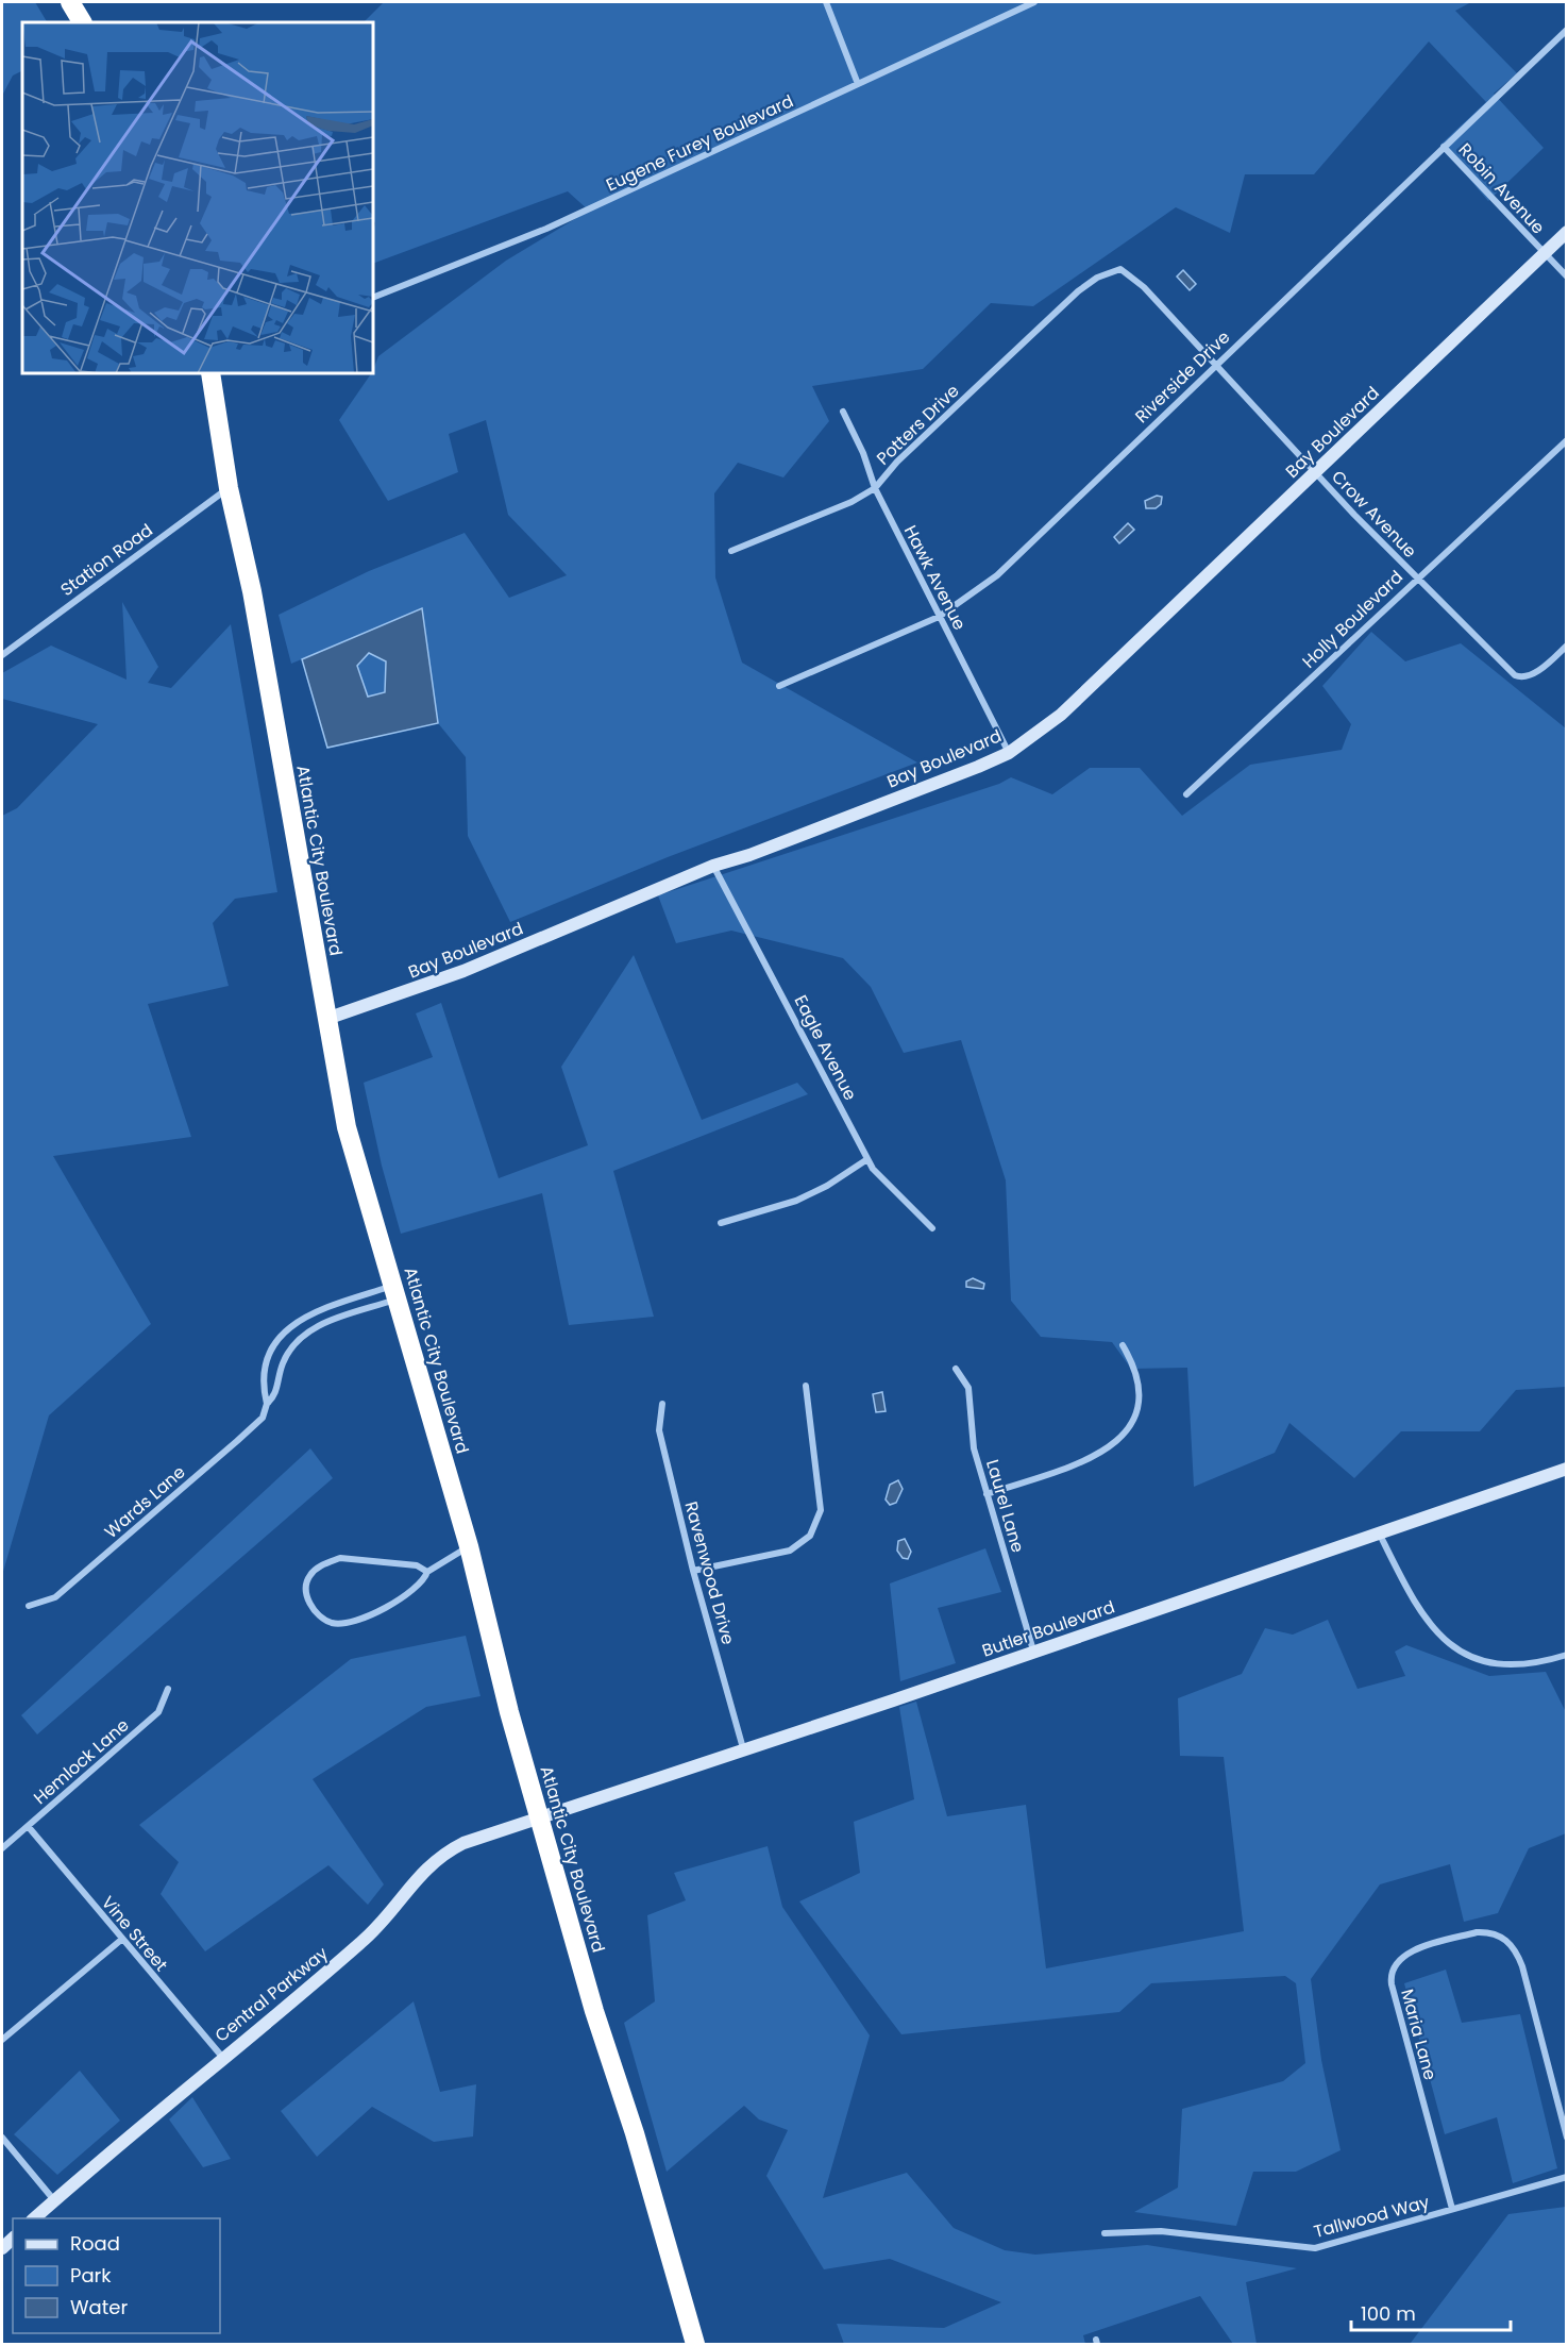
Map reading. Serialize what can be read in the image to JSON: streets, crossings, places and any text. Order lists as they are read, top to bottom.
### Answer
{
  "streets": {
    "highway": ["Atlantic City Boulevard"],
    "street": [
      "Eugene Furey Boulevard",
      "Robin Avenue",
      "Riverside Drive",
      "Potters Drive",
      "Bay Boulevard",
      "Crow Avenue",
      "Station Road",
      "Hawk Avenue",
      "Holly Boulevard",
      "Eagle Avenue",
      "Wards Lane",
      "Laurel Lane",
      "Ravenwood Drive",
      "Butler Boulevard",
      "Hemlock Lane",
      "Vine Street",
      "Central Parkway",
      "Maria Lane",
      "Tallwood Way"
    ]
  },
  "crossings": [
    ["Robin Avenue", "Riverside Drive"],
    ["Robin Avenue", "Bay Boulevard"],
    ["Riverside Drive", "Crow Avenue"],
    ["Riverside Drive", "Hawk Avenue"],
    ["Potters Drive", "Crow Avenue"],
    ["Potters Drive", "Hawk Avenue"],
    ["Bay Boulevard", "Crow Avenue"],
    ["Bay Boulevard", "Hawk Avenue"],
    ["Bay Boulevard", "Atlantic City Boulevard"],
    ["Bay Boulevard", "Eagle Avenue"],
    ["Crow Avenue", "Holly Boulevard"],
    ["Station Road", "Atlantic City Boulevard"],
    ["Atlantic City Boulevard", "Wards Lane"],
    ["Atlantic City Boulevard", "Butler Boulevard"],
    ["Atlantic City Boulevard", "Central Parkway"],
    ["Laurel Lane", "Butler Boulevard"],
    ["Ravenwood Drive", "Butler Boulevard"],
    ["Butler Boulevard", "Central Parkway"],
    ["Hemlock Lane", "Vine Street"],
    ["Vine Street", "Central Parkway"],
    ["Maria Lane", "Tallwood Way"]
  ],
  "legend": ["Road", "Park", "Water"],
  "scale_bar": "100 m"
}
